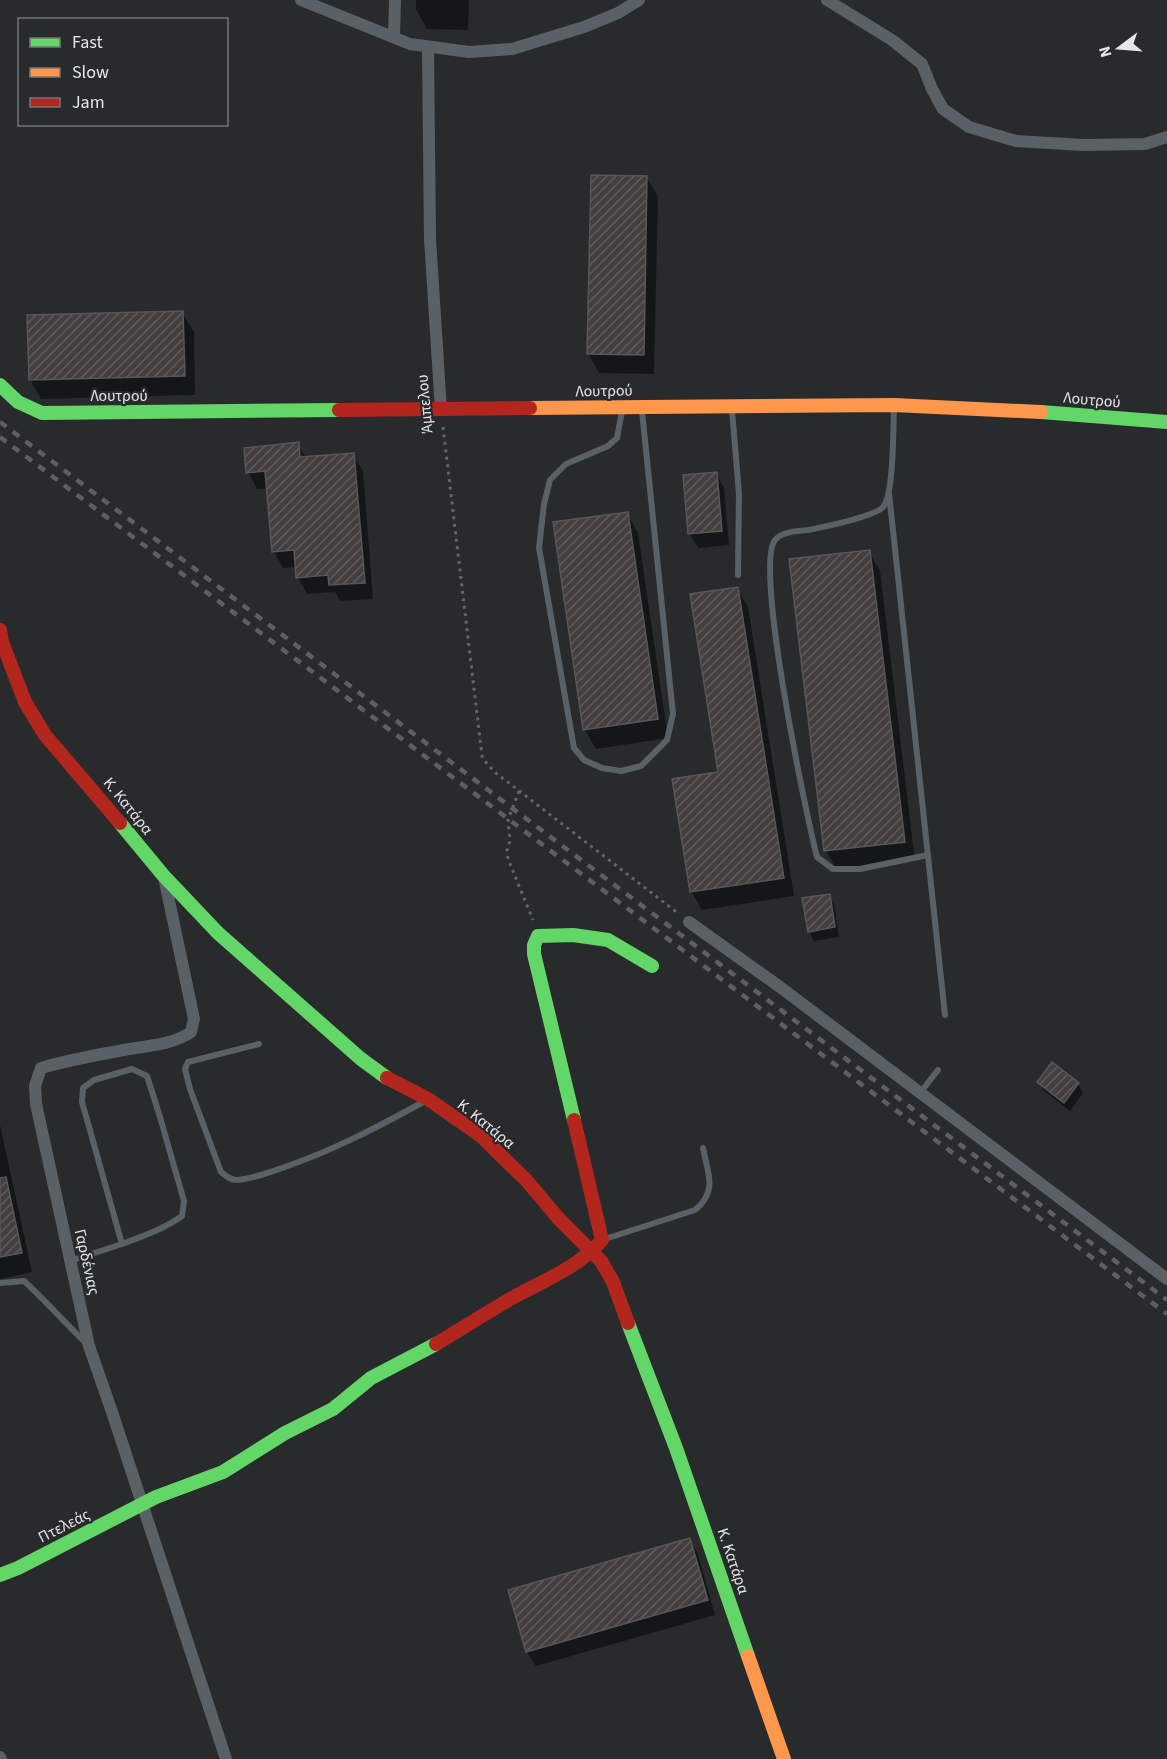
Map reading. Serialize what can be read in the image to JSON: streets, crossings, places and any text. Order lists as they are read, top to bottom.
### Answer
{
  "streets": {
    "street": [
      "Λουτρού",
      "Άμπελου",
      "Κ. Κατάρα",
      "Γαρδένιας",
      "Πτελεάς"
    ]
  },
  "crossings": [
    ["Λουτρού", "Άμπελου"],
    ["Κ. Κατάρα", "Γαρδένιας"],
    ["Κ. Κατάρα", "Πτελεάς"],
    ["Γαρδένιας", "Πτελεάς"]
  ],
  "legend": ["Fast", "Slow", "Jam"],
  "north": "left"
}
